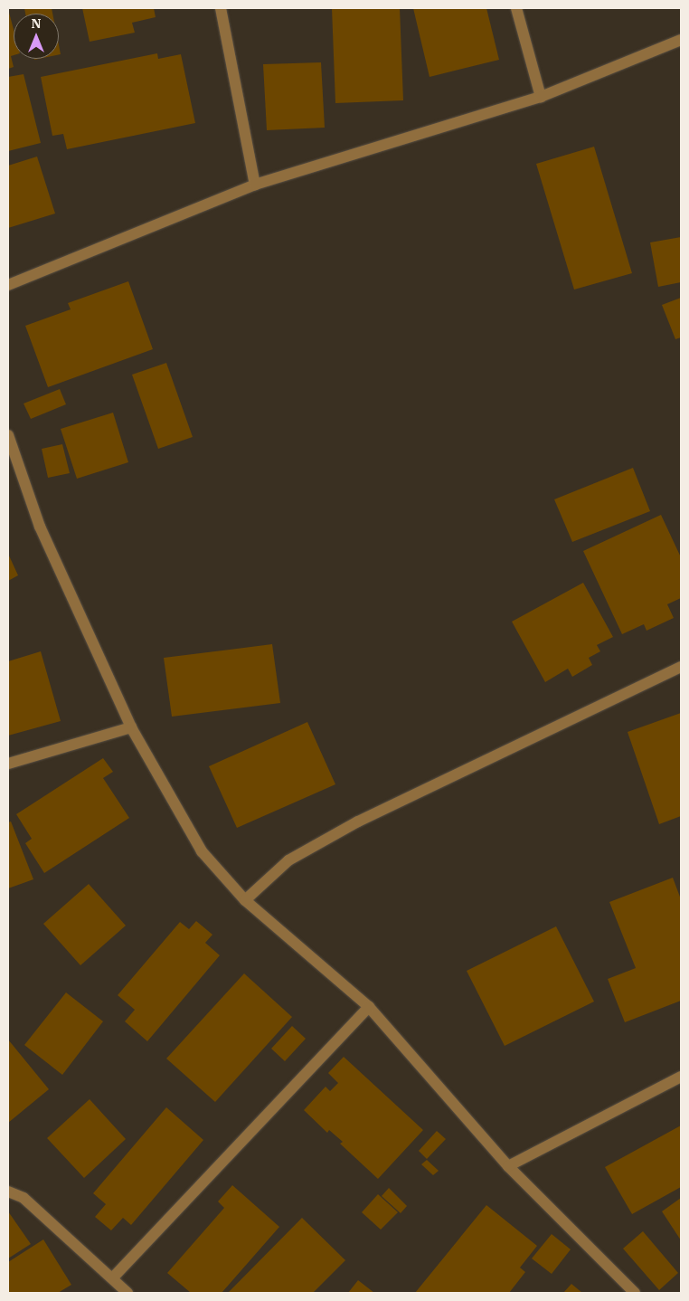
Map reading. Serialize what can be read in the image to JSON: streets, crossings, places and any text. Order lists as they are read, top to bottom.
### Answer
{
  "north": "top"
}
